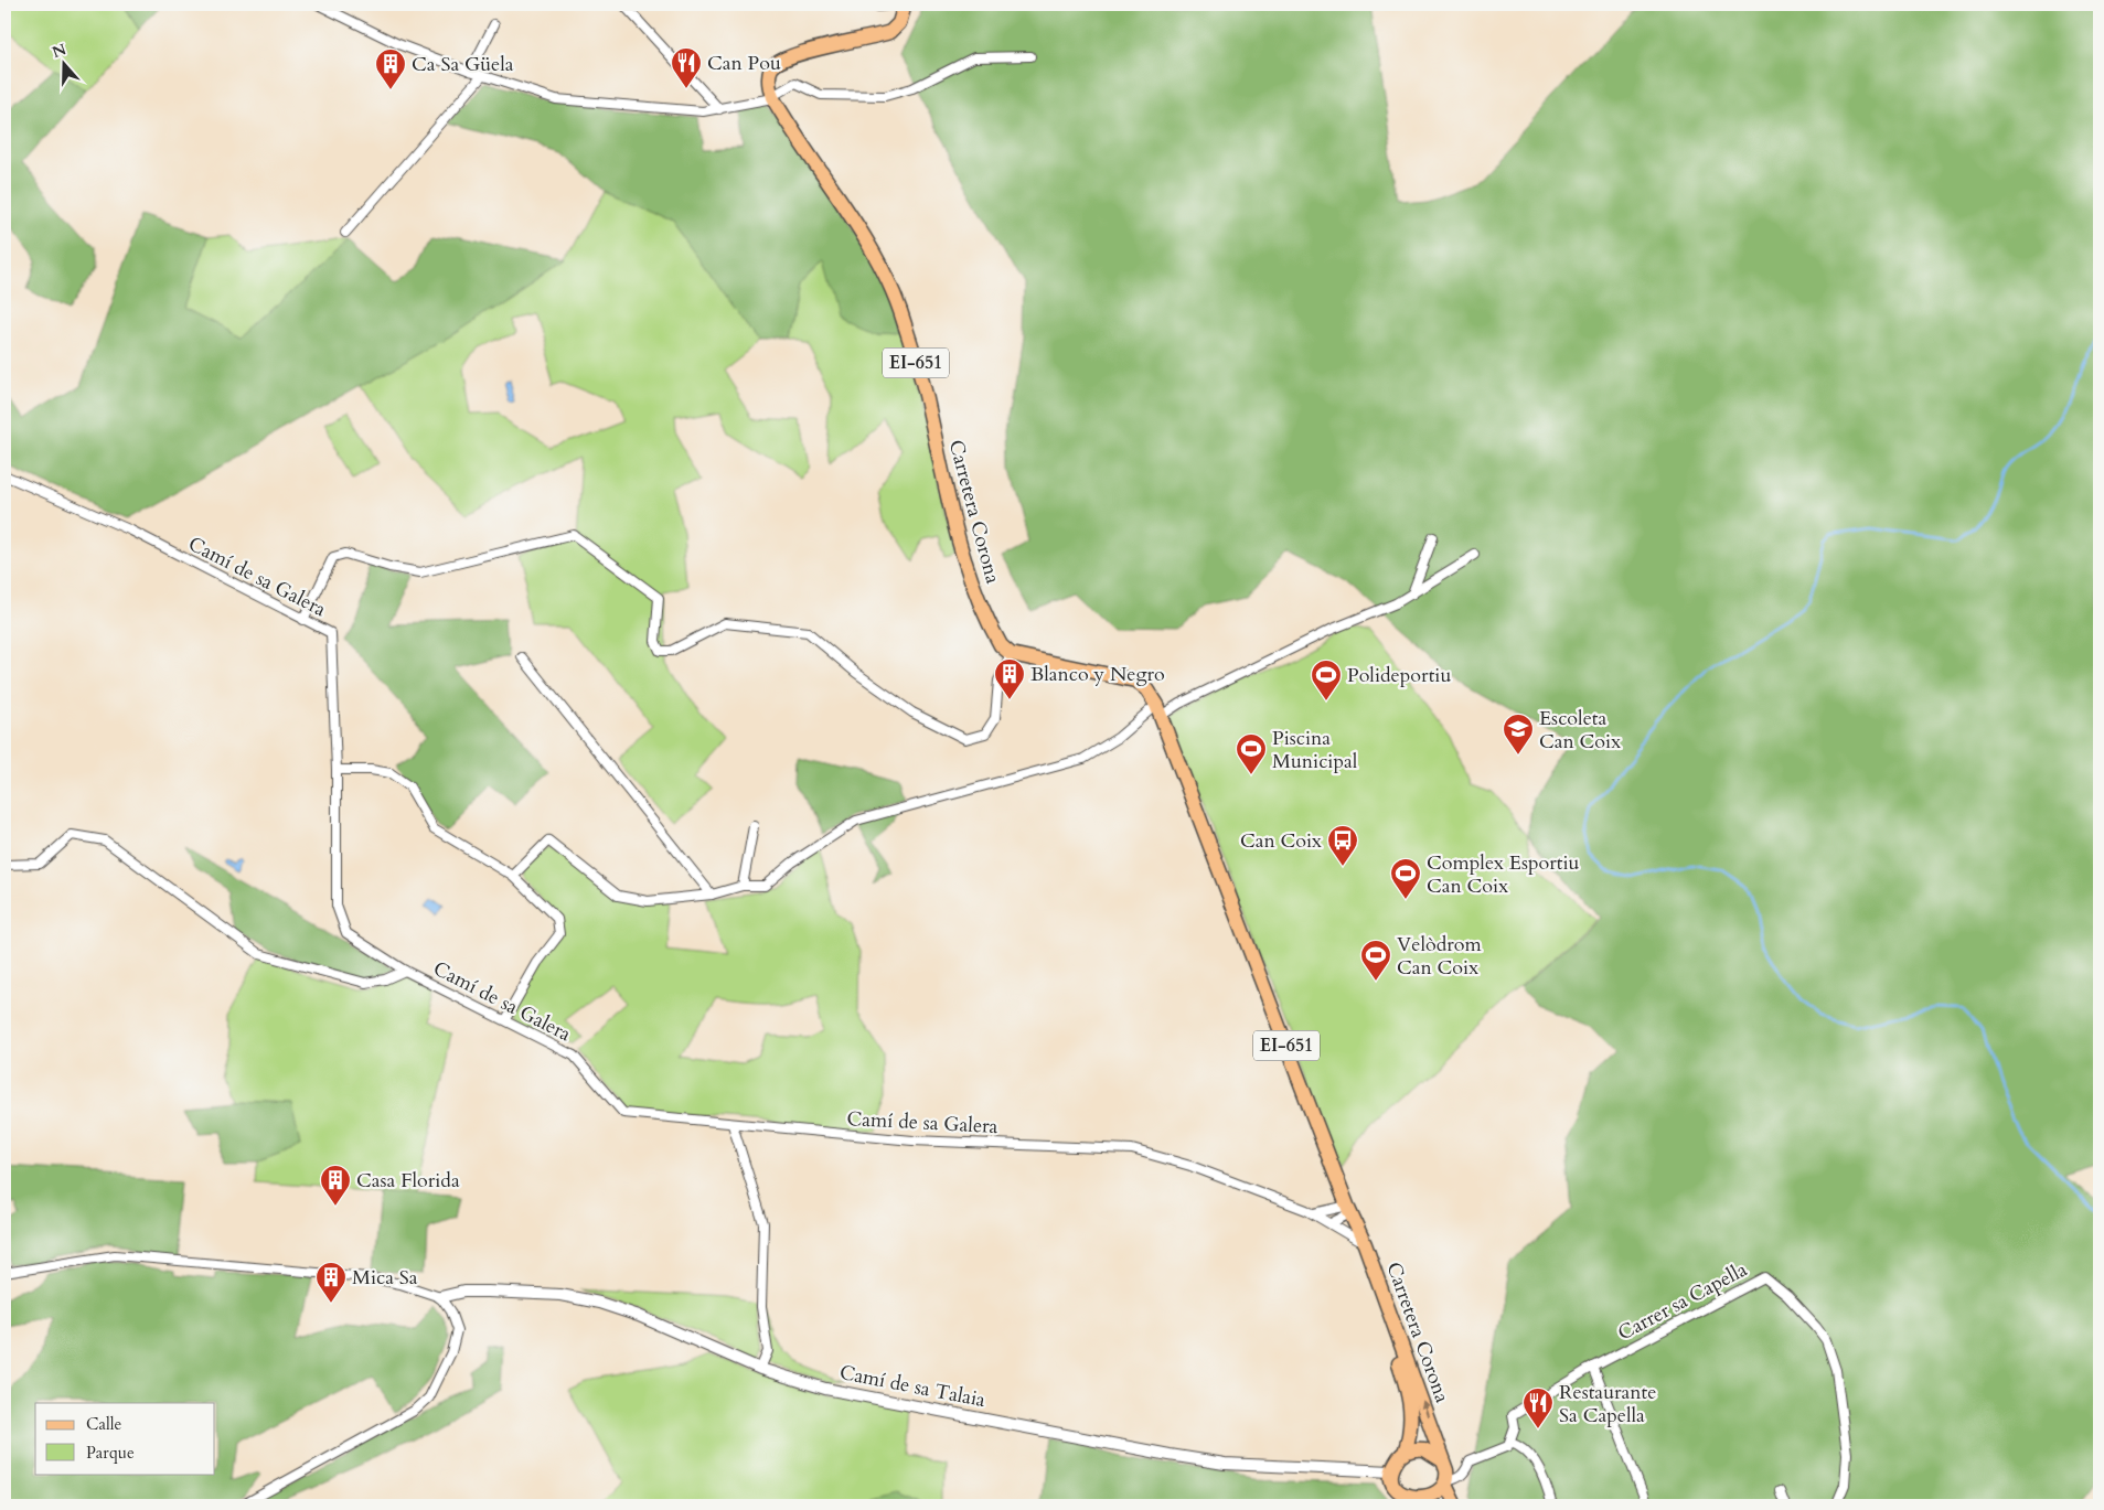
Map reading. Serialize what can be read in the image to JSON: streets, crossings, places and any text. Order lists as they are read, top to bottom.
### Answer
{
  "streets": {
    "main road": ["EI-651", "Carretera Corona"],
    "street": ["Camí de sa Galera", "Carrer sa Capella", "Camí de sa Talaia"]
  },
  "crossings": [
    ["EI-651", "Carretera Corona"],
    ["EI-651", "Camí de sa Talaia"],
    ["Carretera Corona", "Camí de sa Galera"],
    ["Carretera Corona", "Camí de sa Talaia"]
  ],
  "places": {
    "restaurant": ["Can Pou", "Restaurante Sa Capella"],
    "building": [
      "Ca Sa Güela",
      "Blanco y Negro",
      "Casa Florida",
      "Mica Sa"
    ],
    "sports": [
      "Polideportiu",
      "Piscina Municipal",
      "Complex Esportiu Can Coix",
      "Velòdrom Can Coix"
    ],
    "school or university": ["Escoleta Can Coix"],
    "bus stop": ["Can Coix"]
  },
  "legend": ["Calle", "Parque"],
  "north": "top"
}
